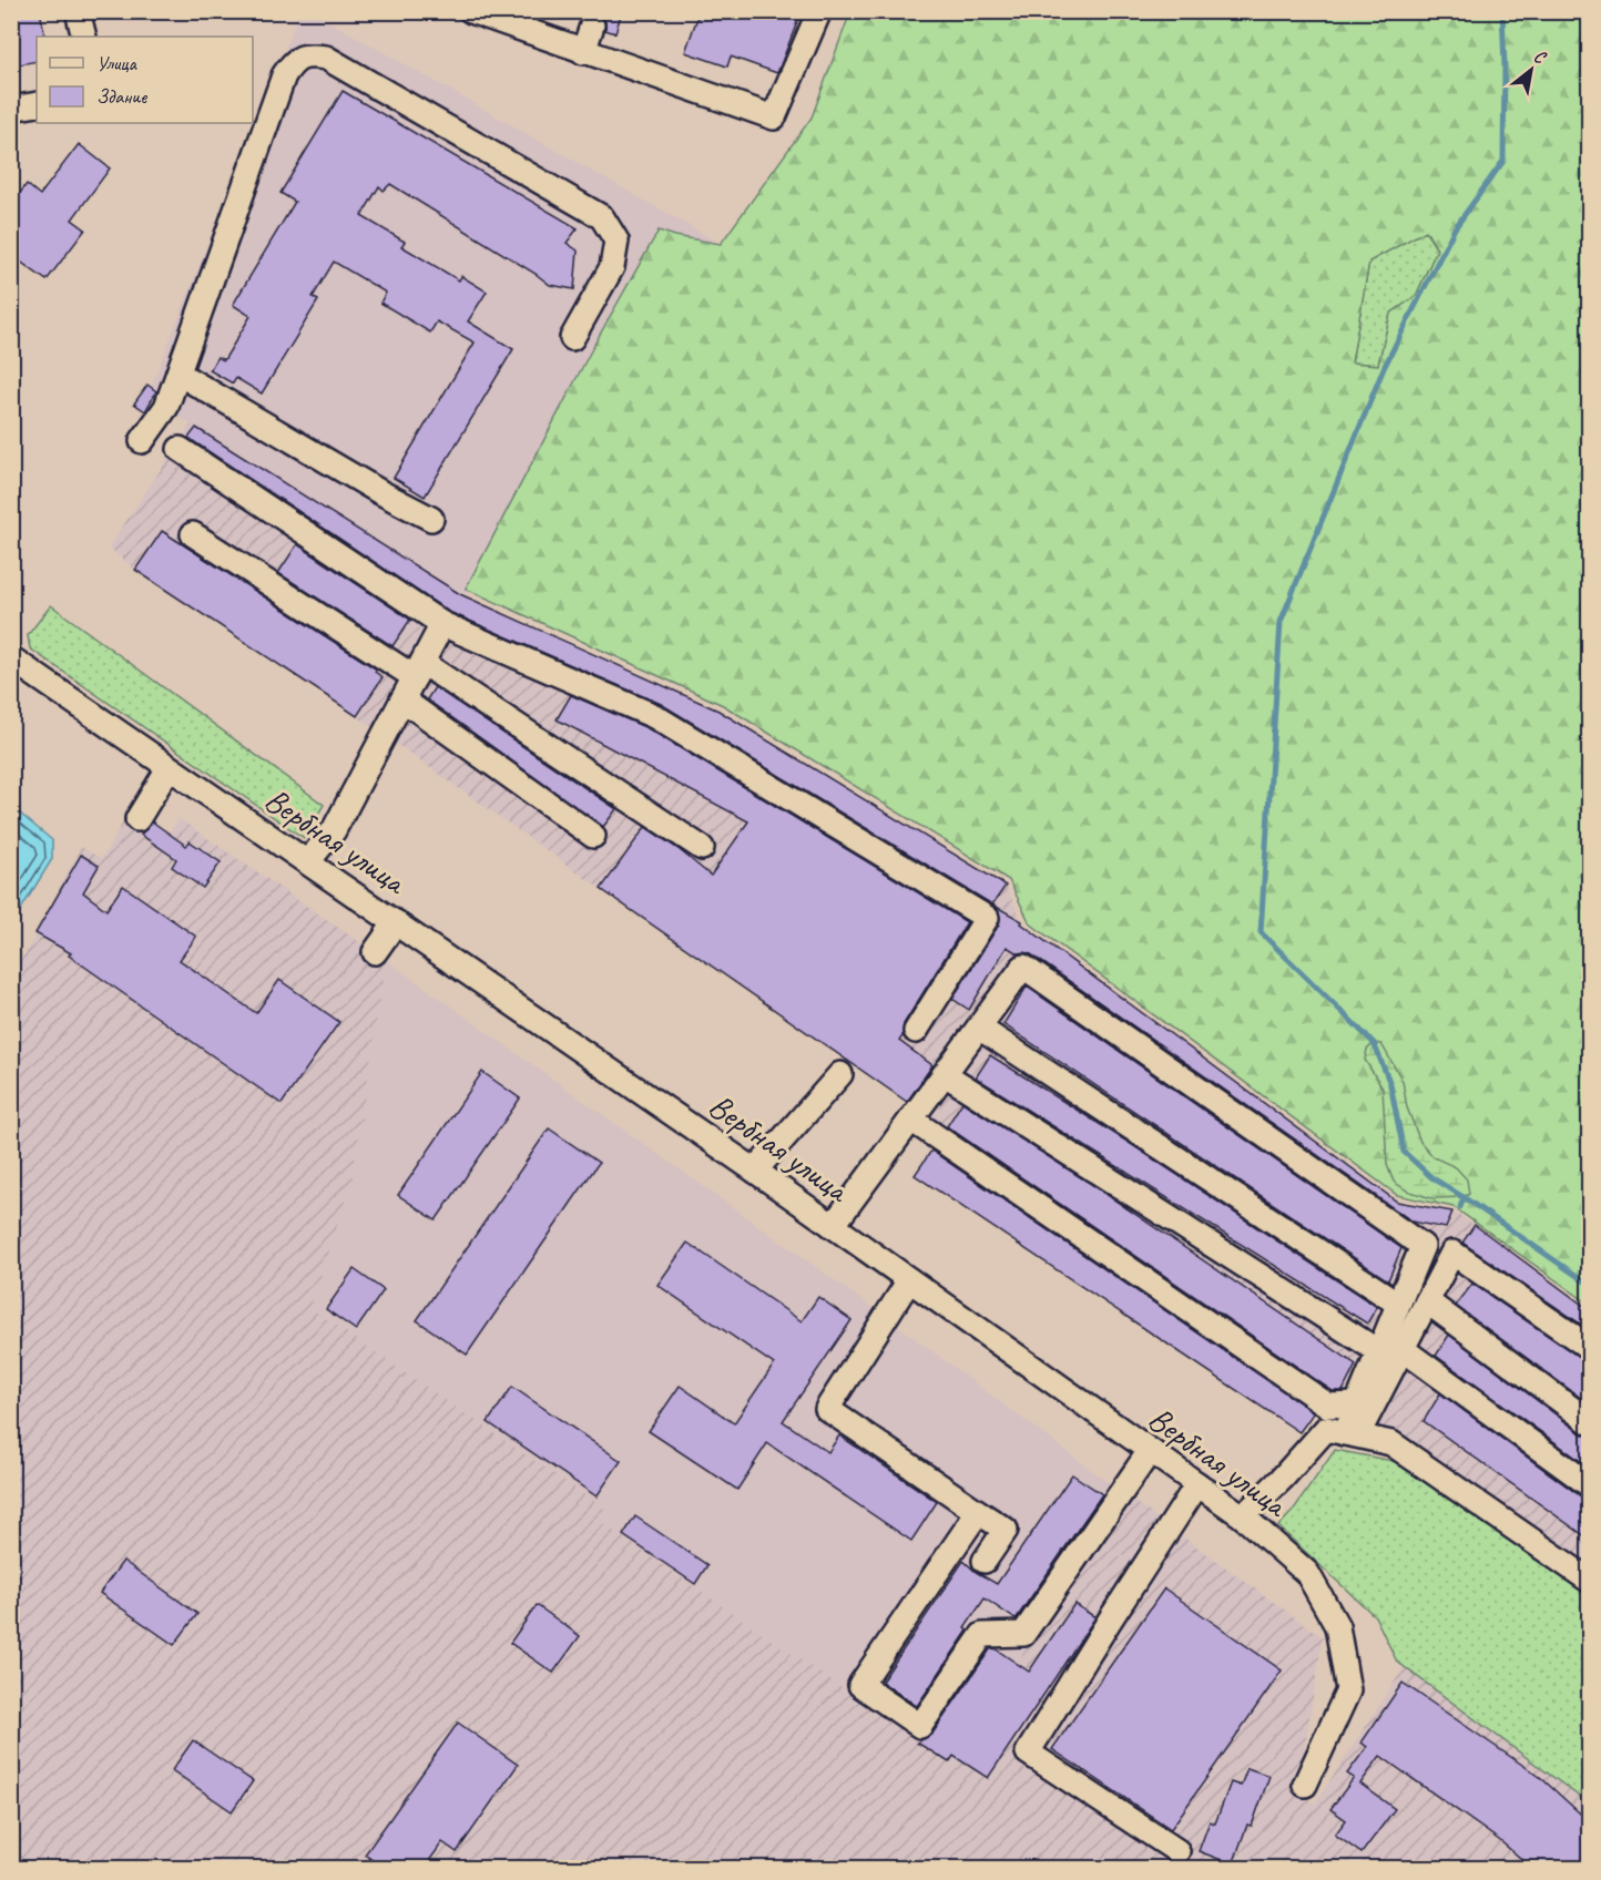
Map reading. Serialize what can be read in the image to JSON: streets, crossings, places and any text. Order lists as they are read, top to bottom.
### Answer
{
  "streets": {
    "street": ["Вербная улица"]
  },
  "legend": ["Улица", "Здание"],
  "north": "top right"
}
